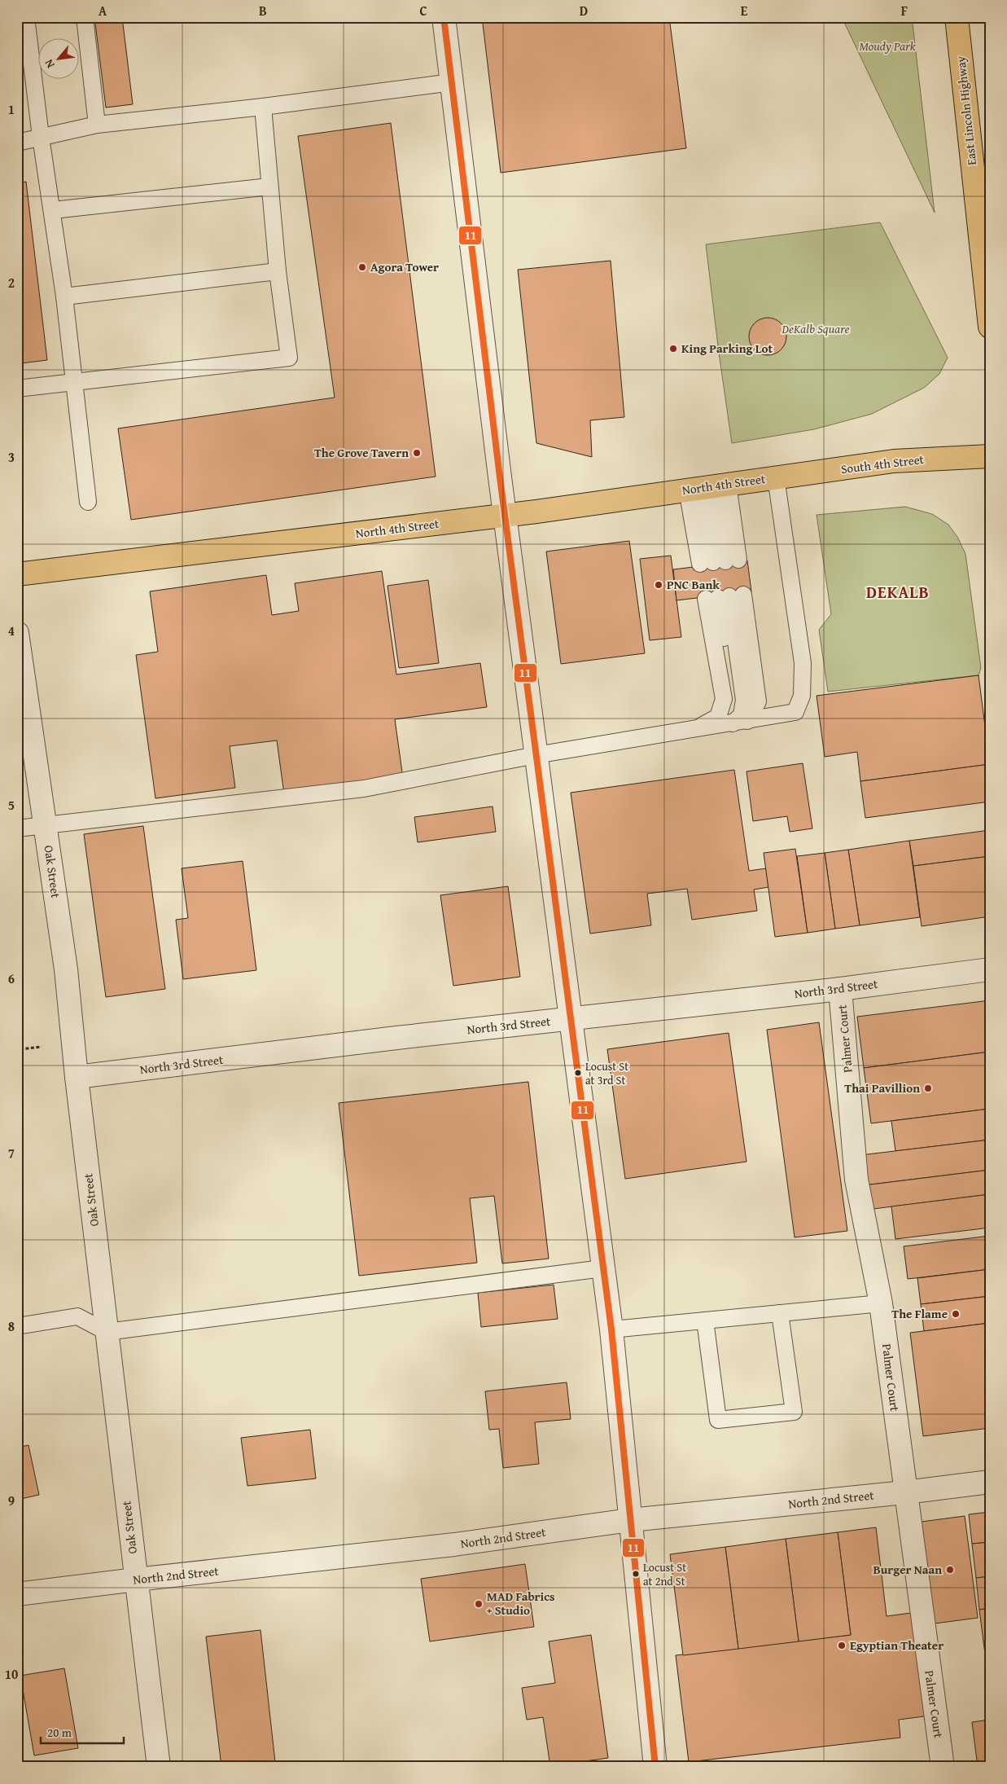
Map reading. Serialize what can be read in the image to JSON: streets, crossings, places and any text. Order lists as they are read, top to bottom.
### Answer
{
  "streets": {
    "main road": ["East Lincoln Highway", "South 4th Street", "North 4th Street"],
    "street": [
      "Oak Street",
      "North 3rd Street",
      "Palmer Court",
      "North 2nd Street"
    ]
  },
  "crossings": [
    ["South 4th Street", "North 4th Street"],
    ["Oak Street", "North 3rd Street"],
    ["Oak Street", "North 2nd Street"],
    ["North 3rd Street", "Palmer Court"],
    ["Palmer Court", "North 2nd Street"]
  ],
  "districts": ["DEKALB"],
  "parks": ["Moudy Park", "DeKalb Square"],
  "places": [
    "Agora Tower",
    "King Parking Lot",
    "The Grove Tavern",
    "PNC Bank",
    "Locust St at 3rd St",
    "Thai Pavillion",
    "The Flame",
    "Burger Naan",
    "Locust St at 2nd St",
    "MAD Fabrics + Studio",
    "Egyptian Theater"
  ],
  "lines": ["transit line 11"],
  "scale_bar": "20 m",
  "north": "bottom left",
  "grid": {
    "columns": [
      "A",
      "B",
      "C",
      "D",
      "E",
      "F"
    ],
    "rows": [
      "1",
      "2",
      "3",
      "4",
      "5",
      "6",
      "7",
      "8",
      "9",
      "10"
    ]
  }
}
